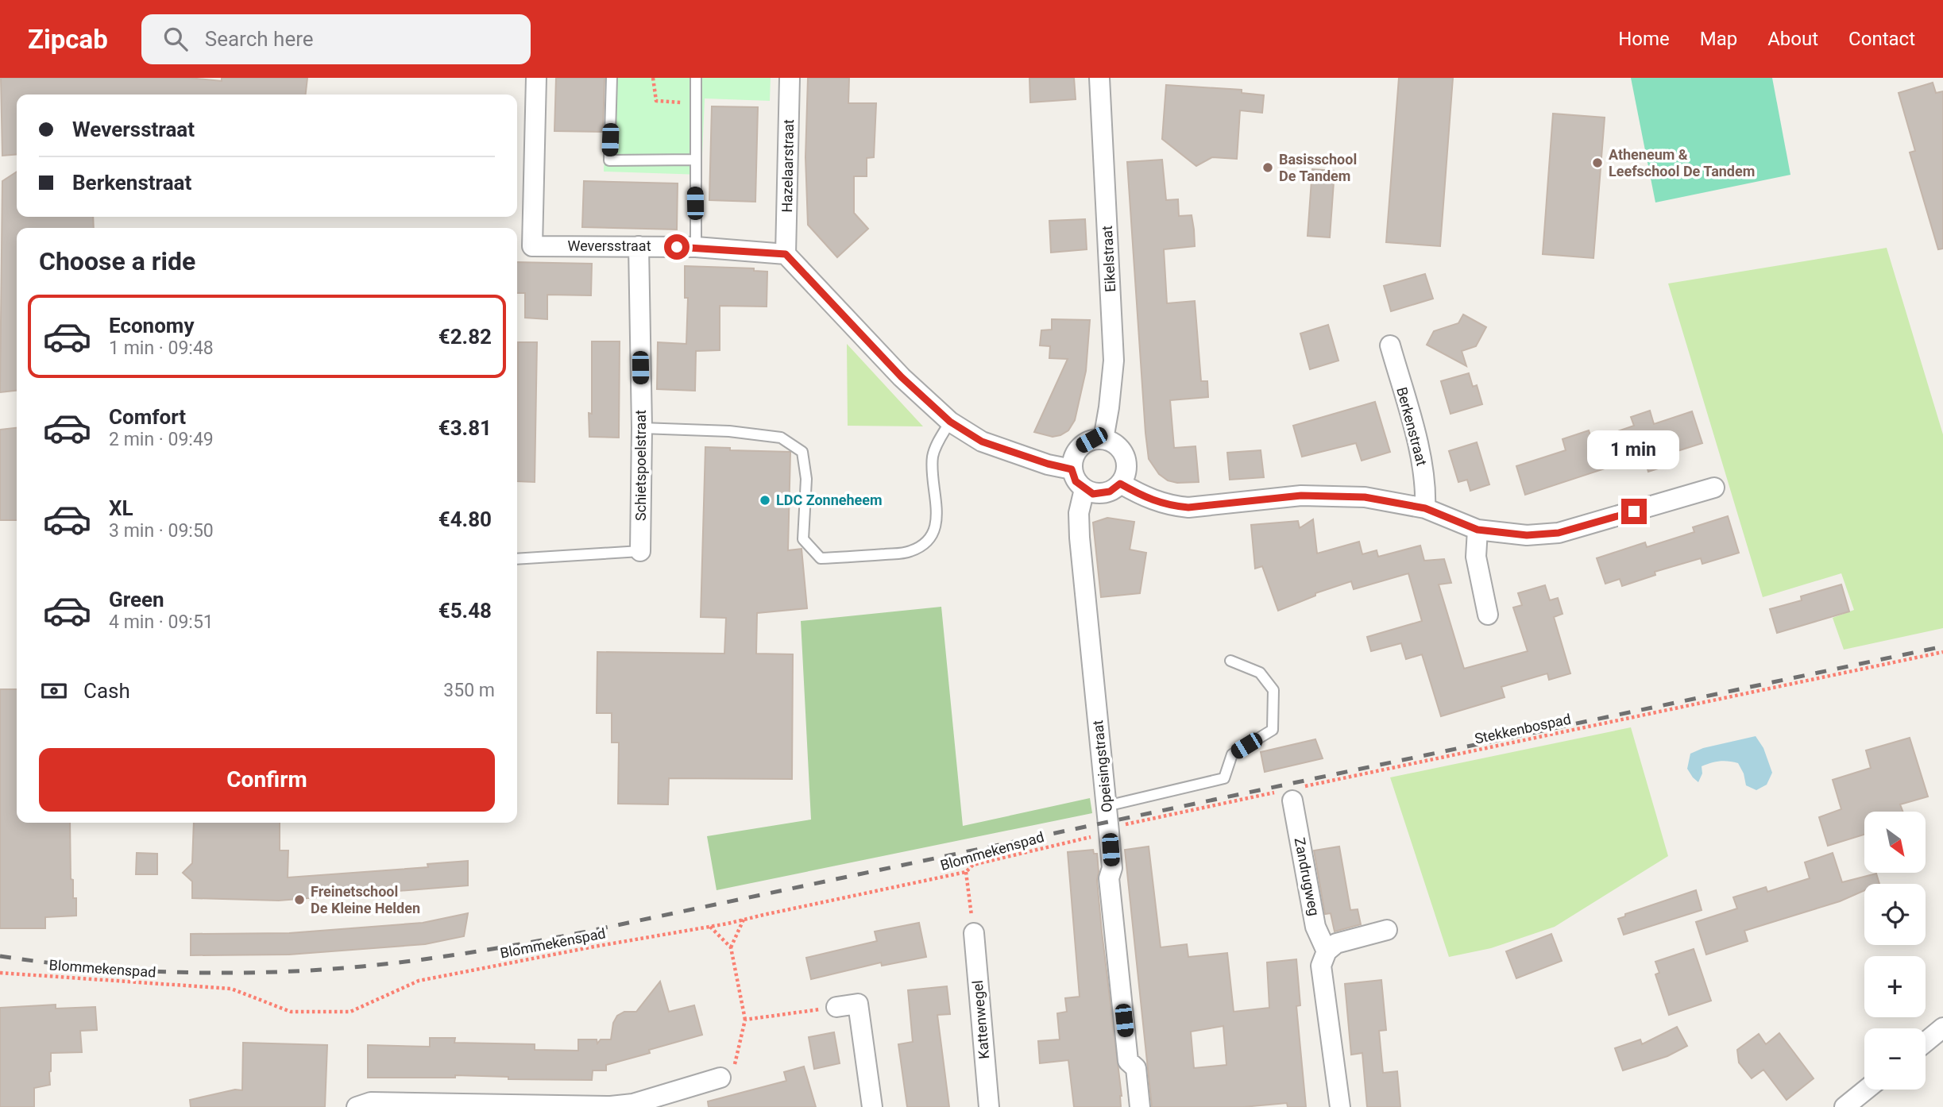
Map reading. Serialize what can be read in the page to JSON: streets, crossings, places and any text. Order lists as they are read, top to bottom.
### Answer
{
  "streets": {
    "street": [
      "Hazelaarstraat",
      "Weversstraat",
      "Eikelstraat",
      "Berkenstraat",
      "Schietspoelstraat",
      "Opeisingstraat",
      "Zandrugweg",
      "Kattenwegel"
    ],
    "path": ["Stekkenbospad", "Blommekenspad"]
  },
  "crossings": [
    ["Hazelaarstraat", "Weversstraat"],
    ["Weversstraat", "Schietspoelstraat"],
    ["Eikelstraat", "Opeisingstraat"],
    ["Stekkenbospad", "Opeisingstraat"],
    ["Stekkenbospad", "Blommekenspad"],
    ["Stekkenbospad", "Zandrugweg"],
    ["Opeisingstraat", "Blommekenspad"]
  ],
  "places": [
    "Atheneum & Leefschool De Tandem",
    "Basisschool De Tandem",
    "LDC Zonneheem",
    "Freinetschool De Kleine Helden"
  ],
  "north": "bottom right",
  "page": {
    "header": "Zipcab",
    "search": "Search here",
    "nav": [
      "Home",
      "Map",
      "About",
      "Contact"
    ],
    "banner": ["Weversstraat", "Berkenstraat"],
    "heading": "Choose a ride",
    "list": [
      {
        "name": "Economy",
        "note": "1 min · 09:48",
        "value": "€2.82"
      },
      {
        "name": "Comfort",
        "note": "2 min · 09:49",
        "value": "€3.81"
      },
      {
        "name": "XL",
        "note": "3 min · 09:50",
        "value": "€4.80"
      },
      {
        "name": "Green",
        "note": "4 min · 09:51",
        "value": "€5.48"
      }
    ],
    "bubble": "1 min",
    "pay": ["Cash", "350 m"],
    "buttons": "Confirm",
    "map_buttons": ["+", "−"]
  }
}
